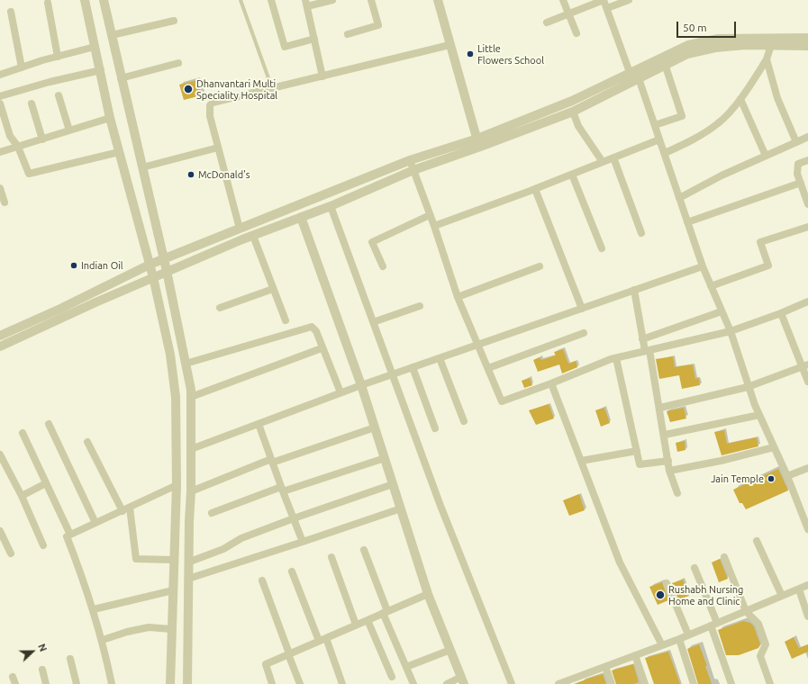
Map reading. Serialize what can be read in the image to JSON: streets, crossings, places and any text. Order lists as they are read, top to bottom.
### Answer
{
  "places": [
    "Little Flowers School",
    "Dhanvantari Multi Speciality Hospital",
    "McDonald's",
    "Indian Oil",
    "Jain Temple",
    "Rushabh Nursing Home and Clinic"
  ],
  "scale_bar": "50 m",
  "north": "right"
}
